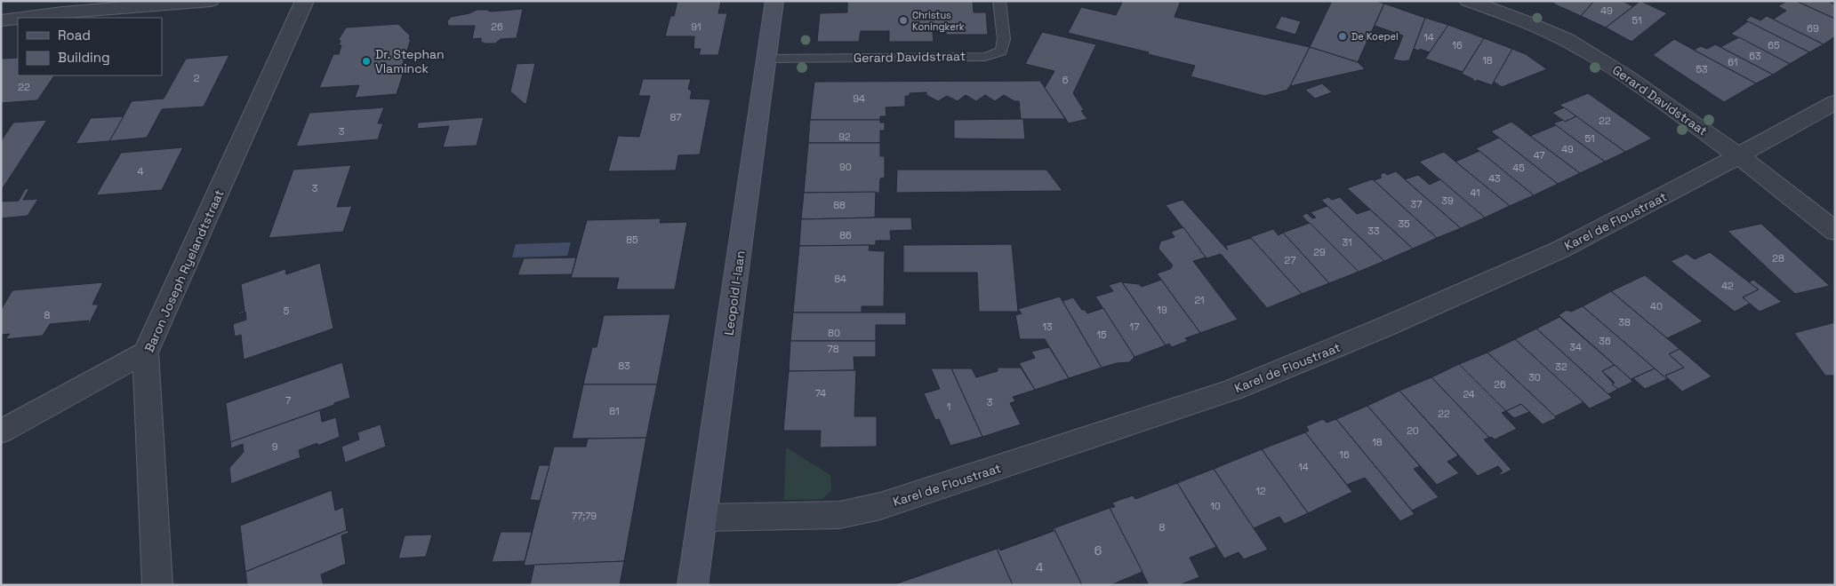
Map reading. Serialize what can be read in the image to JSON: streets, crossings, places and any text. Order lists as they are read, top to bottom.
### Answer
{
  "streets": {
    "street": [
      "Gerard Davidstraat",
      "Karel de Floustraat",
      "Baron Joseph Ryelandtstraat",
      "Leopold I-laan"
    ]
  },
  "crossings": [
    ["Gerard Davidstraat", "Karel de Floustraat"],
    ["Gerard Davidstraat", "Leopold I-laan"],
    ["Karel de Floustraat", "Leopold I-laan"]
  ],
  "places": ["Christus Koningkerk", "De Koepel", "Dr. Stephan Vlaminck"],
  "house_numbers": [
    "49",
    "51",
    "26",
    "91",
    "69",
    "14",
    "16",
    "65",
    "63",
    "18",
    "61",
    "53",
    "2",
    "6",
    "22",
    "94",
    "87",
    "22",
    "3",
    "92",
    "51",
    "49",
    "47",
    "90",
    "45",
    "4",
    "43",
    "3",
    "41",
    "39",
    "37",
    "88",
    "35",
    "33",
    "86",
    "85",
    "31",
    "29",
    "28",
    "27",
    "84",
    "42",
    "21",
    "40",
    "19",
    "5",
    "8",
    "38",
    "13",
    "17",
    "80",
    "15",
    "36",
    "34",
    "78",
    "83",
    "32",
    "30",
    "26",
    "74",
    "24",
    "7",
    "3",
    "1",
    "81",
    "22",
    "20",
    "18",
    "9",
    "16",
    "14",
    "12",
    "10",
    "77;79",
    "8",
    "6",
    "4"
  ],
  "legend": ["Road", "Building"]
}
